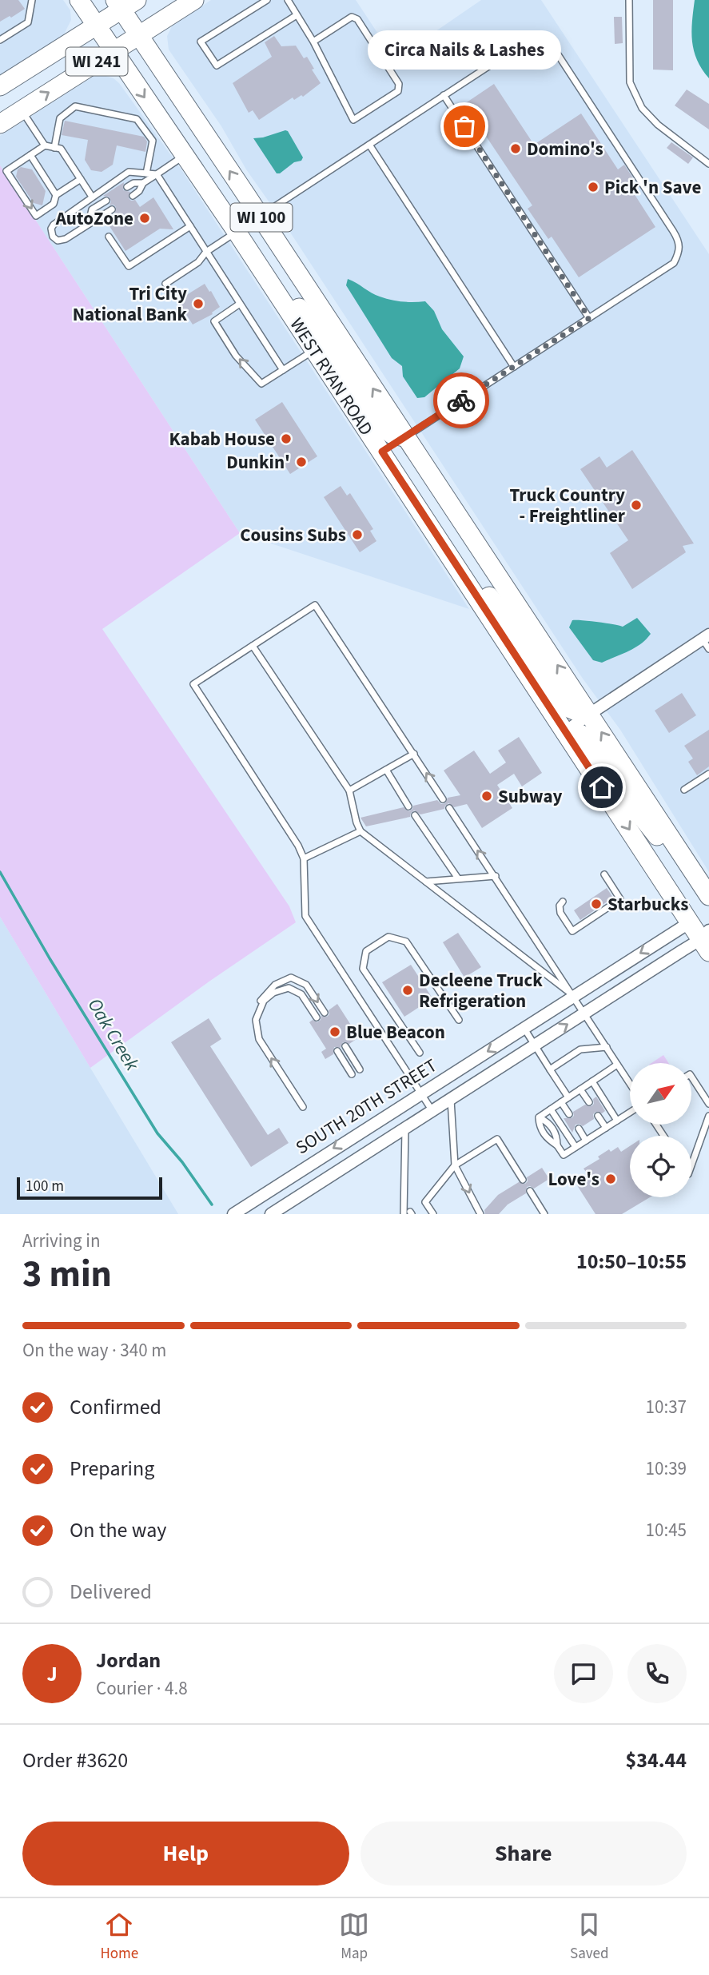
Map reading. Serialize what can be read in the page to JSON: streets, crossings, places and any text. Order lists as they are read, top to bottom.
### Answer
{
  "streets": {
    "main road": ["WI 241", "WI 100", "WEST RYAN ROAD"],
    "street": ["SOUTH 20TH STREET"]
  },
  "crossings": [
    ["WI 241", "WEST RYAN ROAD"],
    ["WEST RYAN ROAD", "SOUTH 20TH STREET"]
  ],
  "water": ["Oak Creek"],
  "places": [
    "Circa Nails & Lashes",
    "Domino's",
    "Pick 'n Save",
    "AutoZone",
    "Tri City National Bank",
    "Kabab House",
    "Dunkin'",
    "Truck Country - Freightliner",
    "Cousins Subs",
    "Subway",
    "Starbucks",
    "Decleene Truck Refrigeration",
    "Blue Beacon",
    "Love's"
  ],
  "scale_bar": "100 m",
  "north": "top right",
  "page": {
    "bubble": "Circa Nails & Lashes",
    "scale": "100 m",
    "heading": ["3 min", "Arriving in", "10:50–10:55"],
    "panel": [
      "Jordan",
      "Courier · 4.8",
      "Order #3620",
      "$34.44"
    ],
    "bar": "On the way · 340 m",
    "list": [
      ["Confirmed", "10:37"],
      ["Preparing", "10:39"],
      ["On the way", "10:45"],
      "Delivered"
    ],
    "round": "J",
    "buttons": ["Help", "Share"],
    "tabs": ["Home", "Map", "Saved"]
  }
}
